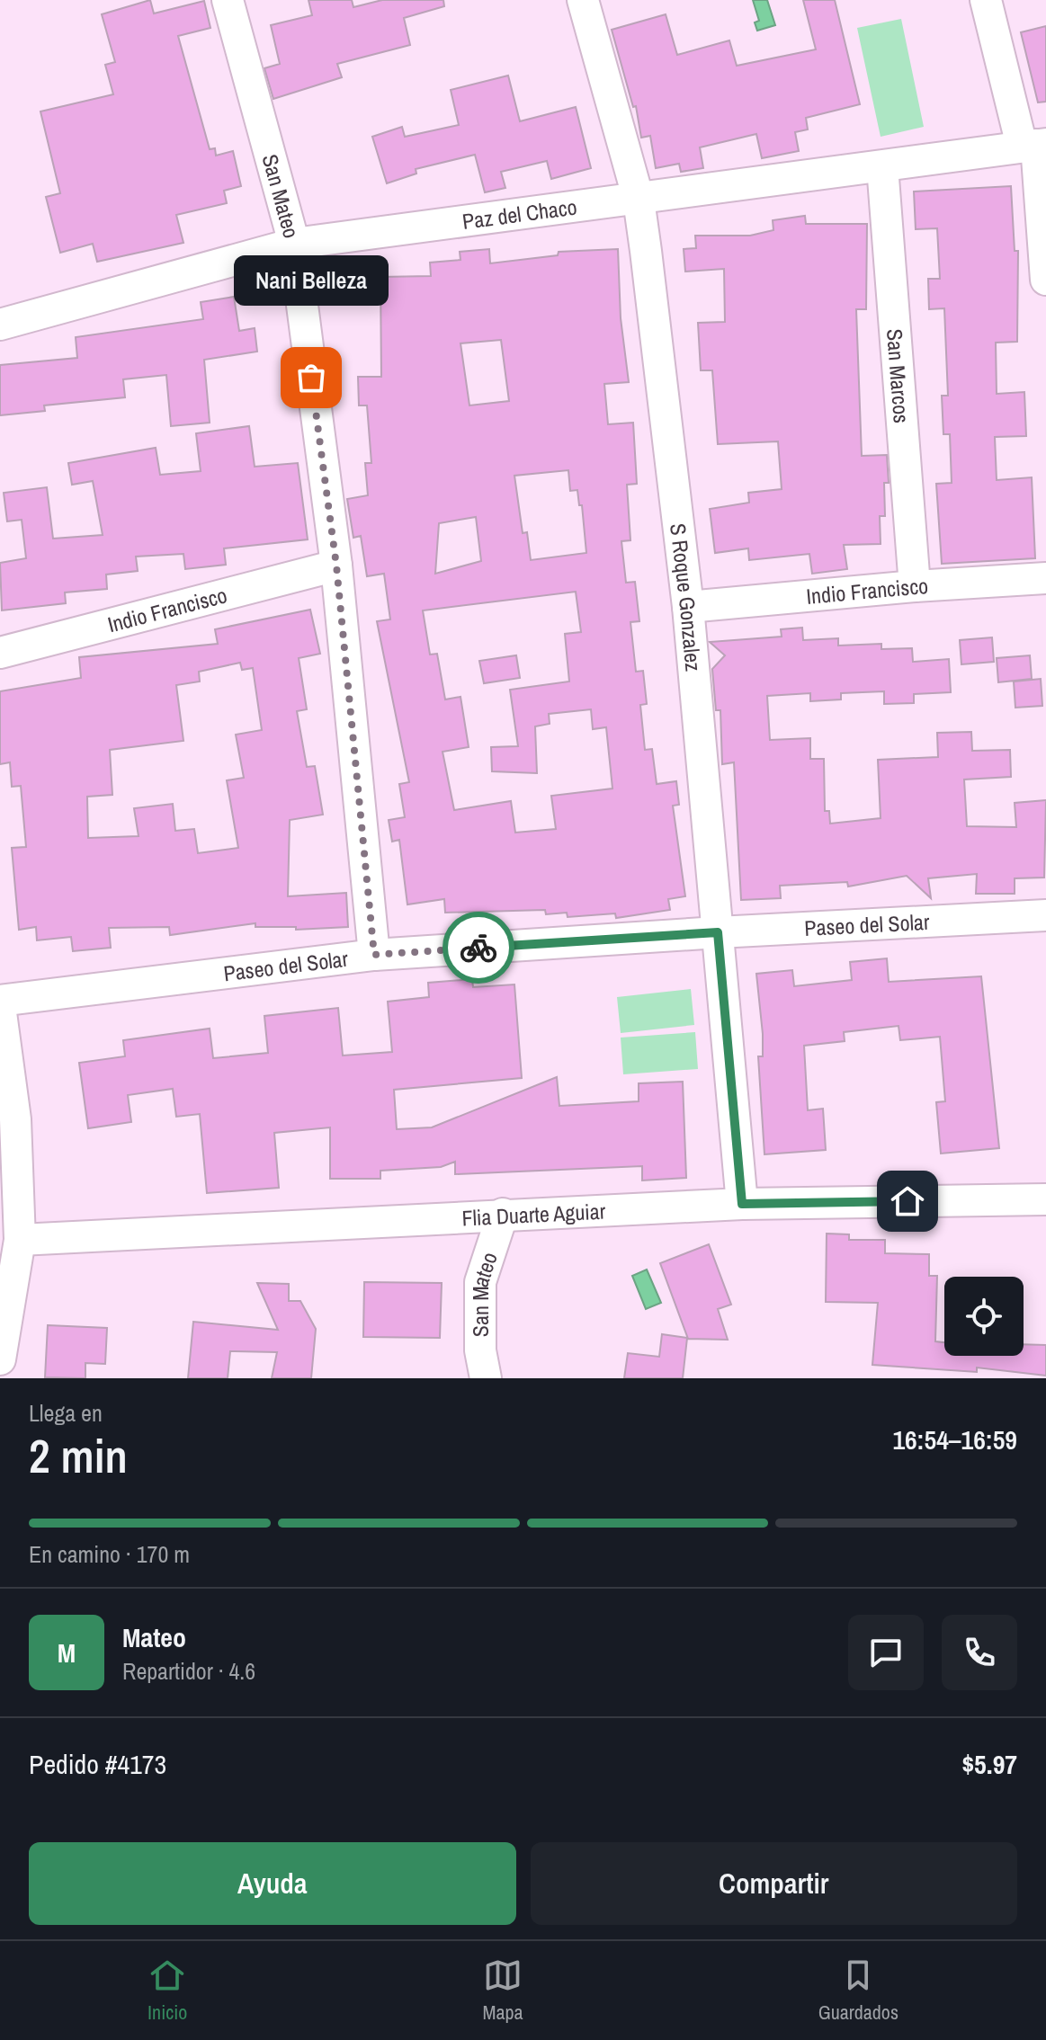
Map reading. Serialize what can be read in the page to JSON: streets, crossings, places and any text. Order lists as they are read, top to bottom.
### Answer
{
  "streets": {
    "street": [
      "San Mateo",
      "Paz del Chaco",
      "San Marcos",
      "Indio Francisco",
      "S Roque Gonzalez",
      "Paseo del Solar",
      "Flia Duarte Aguiar"
    ]
  },
  "crossings": [
    ["San Mateo", "Paz del Chaco"],
    ["San Mateo", "Indio Francisco"],
    ["San Mateo", "Paseo del Solar"],
    ["San Mateo", "Flia Duarte Aguiar"],
    ["Paz del Chaco", "San Marcos"],
    ["Paz del Chaco", "S Roque Gonzalez"],
    ["San Marcos", "Indio Francisco"],
    ["Indio Francisco", "S Roque Gonzalez"],
    ["S Roque Gonzalez", "Paseo del Solar"],
    ["S Roque Gonzalez", "Flia Duarte Aguiar"]
  ],
  "places": ["Nani Belleza"],
  "page": {
    "bubble": "Nani Belleza",
    "heading": ["2 min", "Llega en", "16:54–16:59"],
    "panel": [
      "Mateo",
      "Repartidor · 4.6",
      "Pedido #4173",
      "$5.97"
    ],
    "bar": "En camino · 170 m",
    "round": "M",
    "buttons": ["Ayuda", "Compartir"],
    "tabs": ["Inicio", "Mapa", "Guardados"]
  }
}
